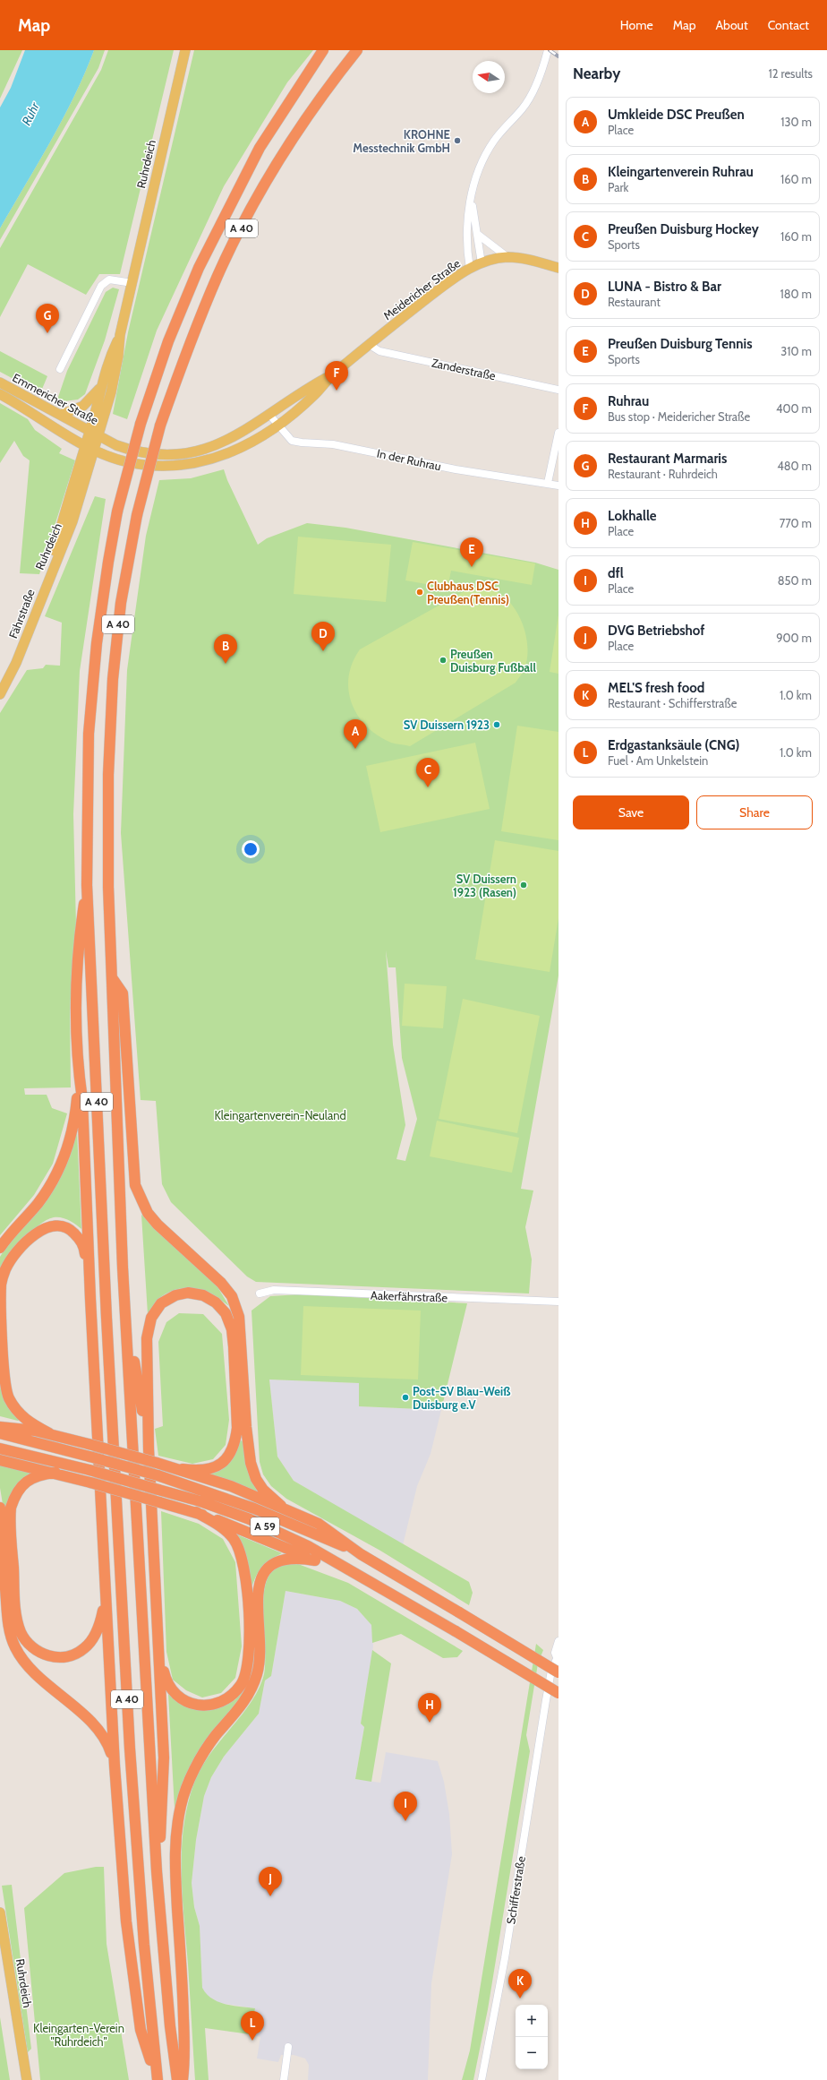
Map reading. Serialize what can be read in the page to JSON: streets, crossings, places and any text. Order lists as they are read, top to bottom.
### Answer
{
  "streets": {
    "highway": ["A 40", "A 59"],
    "main road": [
      "Ruhrdeich",
      "Meidericher Straße",
      "Emmericher Straße",
      "Fährstraße"
    ],
    "street": [
      "Zanderstraße",
      "In der Ruhrau",
      "Aakerfährstraße",
      "Schifferstraße"
    ]
  },
  "crossings": [
    ["Ruhrdeich", "Meidericher Straße"],
    ["Ruhrdeich", "Emmericher Straße"],
    ["Ruhrdeich", "Fährstraße"],
    ["Meidericher Straße", "Zanderstraße"],
    ["Meidericher Straße", "Emmericher Straße"],
    ["Meidericher Straße", "In der Ruhrau"],
    ["A 59", "Schifferstraße"]
  ],
  "water": ["Ruhr"],
  "parks": ["Kleingartenverein-Neuland", "Kleingarten-Verein \"Ruhrdeich\""],
  "places": [
    "KROHNE Messtechnik GmbH",
    "Clubhaus DSC Preußen(Tennis)",
    "Preußen Duisburg Fußball",
    "SV Duissern 1923",
    "SV Duissern 1923 (Rasen)",
    "Post-SV Blau-Weiß Duisburg e.V"
  ],
  "north": "left",
  "page": {
    "header": "Map",
    "nav": [
      "Home",
      "Map",
      "About",
      "Contact"
    ],
    "heading": ["Nearby", "12 results"],
    "list": [
      {
        "mark": "A",
        "name": "Umkleide DSC Preußen",
        "note": "Place",
        "value": "130 m"
      },
      {
        "mark": "B",
        "name": "Kleingartenverein Ruhrau",
        "note": "Park",
        "value": "160 m"
      },
      {
        "mark": "C",
        "name": "Preußen Duisburg Hockey",
        "note": "Sports",
        "value": "160 m"
      },
      {
        "mark": "D",
        "name": "LUNA - Bistro & Bar",
        "note": "Restaurant",
        "value": "180 m"
      },
      {
        "mark": "E",
        "name": "Preußen Duisburg Tennis",
        "note": "Sports",
        "value": "310 m"
      },
      {
        "mark": "F",
        "name": "Ruhrau",
        "note": "Bus stop · Meidericher Straße",
        "value": "400 m"
      },
      {
        "mark": "G",
        "name": "Restaurant Marmaris",
        "note": "Restaurant · Ruhrdeich",
        "value": "480 m"
      },
      {
        "mark": "H",
        "name": "Lokhalle",
        "note": "Place",
        "value": "770 m"
      },
      {
        "mark": "I",
        "name": "dfl",
        "note": "Place",
        "value": "850 m"
      },
      {
        "mark": "J",
        "name": "DVG Betriebshof",
        "note": "Place",
        "value": "900 m"
      },
      {
        "mark": "K",
        "name": "MEL'S fresh food",
        "note": "Restaurant · Schifferstraße",
        "value": "1.0 km"
      },
      {
        "mark": "L",
        "name": "Erdgastanksäule (CNG)",
        "note": "Fuel · Am Unkelstein",
        "value": "1.0 km"
      }
    ],
    "pins": [
      "G",
      "F",
      "E",
      "D",
      "B",
      "A",
      "C",
      "H",
      "I",
      "J",
      "K",
      "L"
    ],
    "buttons": ["Save", "Share"],
    "map_buttons": ["+", "−"]
  }
}
